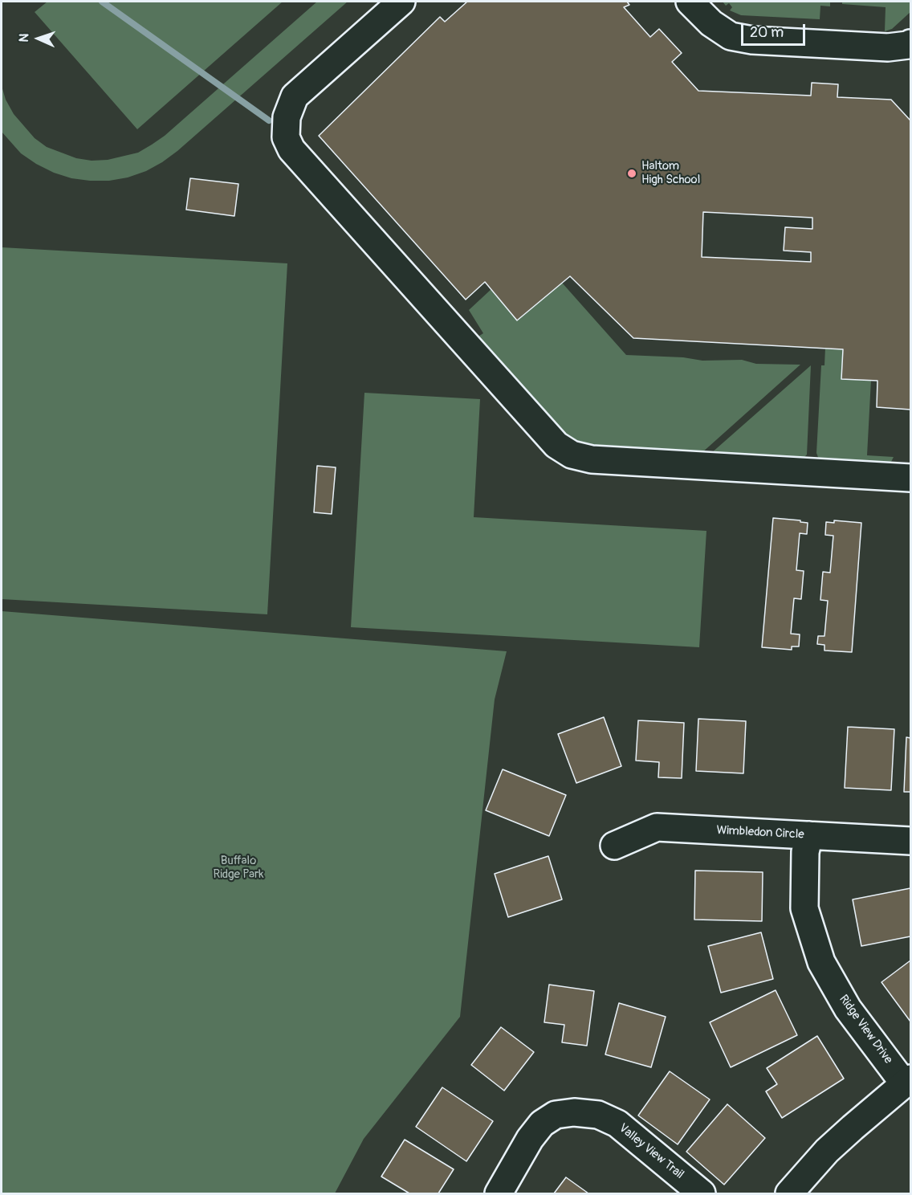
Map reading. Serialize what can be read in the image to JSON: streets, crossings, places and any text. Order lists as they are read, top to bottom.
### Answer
{
  "streets": {
    "street": ["Wimbledon Circle", "Ridge View Drive", "Valley View Trail"]
  },
  "crossings": [
    ["Wimbledon Circle", "Ridge View Drive"]
  ],
  "parks": ["Buffalo Ridge Park"],
  "places": ["Haltom High School"],
  "scale_bar": "20 m",
  "north": "left"
}
